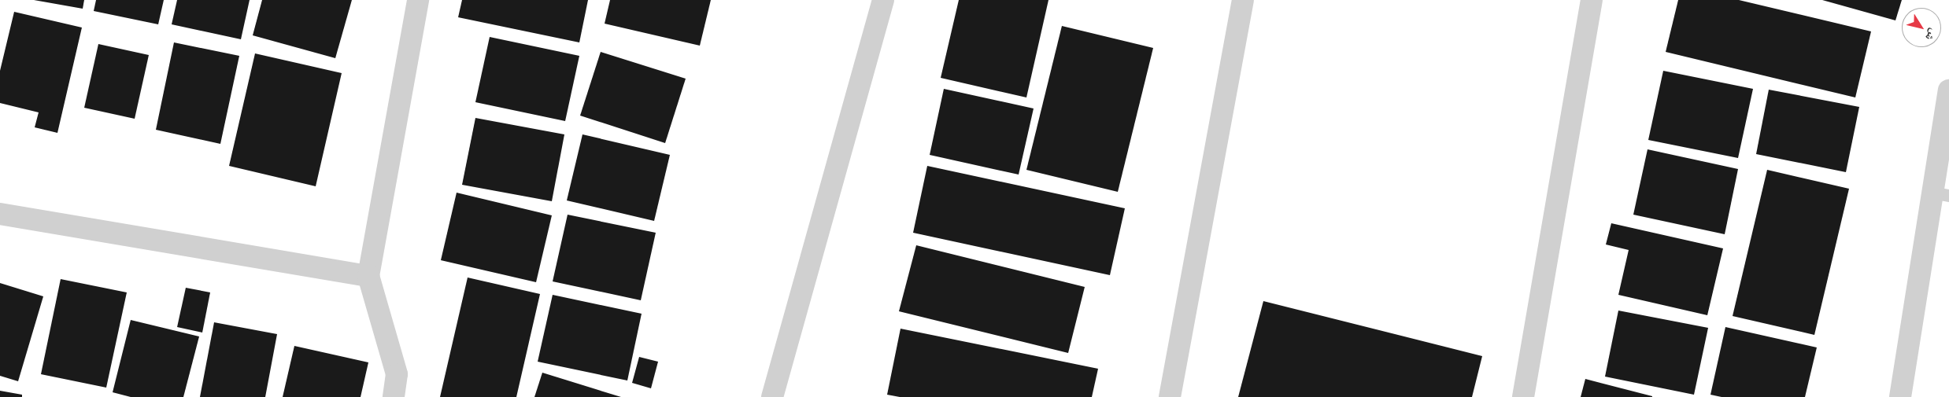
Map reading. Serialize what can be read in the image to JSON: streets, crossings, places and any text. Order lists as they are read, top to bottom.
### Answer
{
  "north": "bottom right"
}
